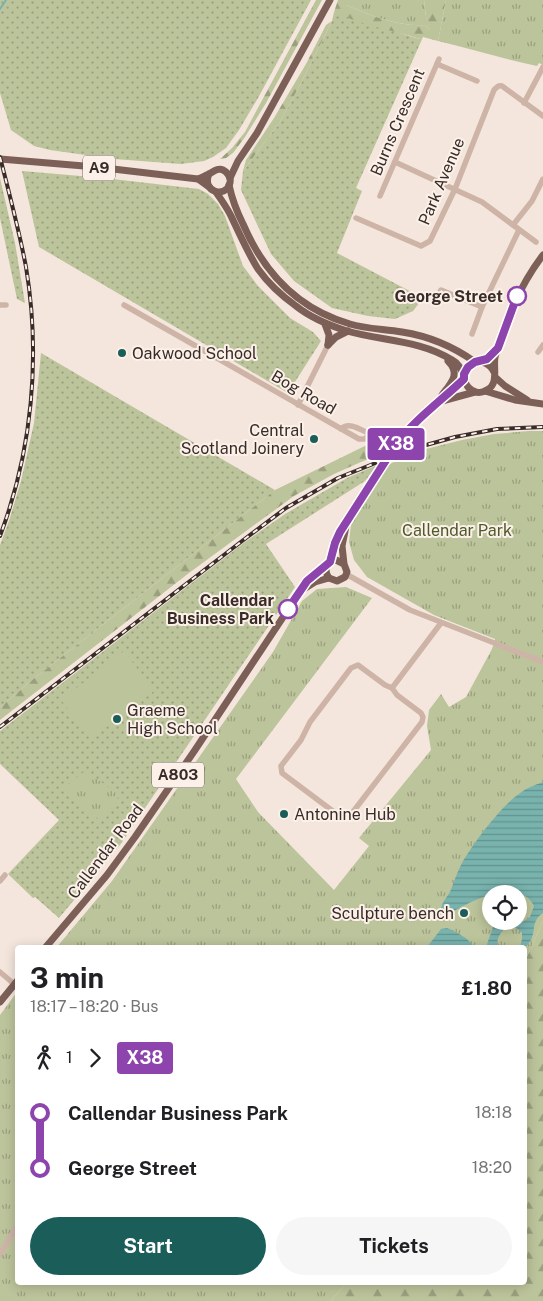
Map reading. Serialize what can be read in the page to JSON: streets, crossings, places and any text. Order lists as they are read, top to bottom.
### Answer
{
  "streets": {
    "main road": ["A9", "A803", "Callendar Road"],
    "street": ["Burns Crescent", "Park Avenue", "Bog Road"]
  },
  "crossings": [
    ["A803", "Callendar Road"]
  ],
  "parks": ["Callendar Park"],
  "places": [
    "George Street",
    "Oakwood School",
    "Central Scotland Joinery",
    "Callendar Business Park",
    "Graeme High School",
    "Antonine Hub",
    "Sculpture bench"
  ],
  "lines": ["bus line X38"],
  "page": {
    "on_map": "X38",
    "heading": ["3 min", "18:17 – 18:20 · Bus", "£1.80"],
    "legs": ["1", "X38"],
    "list": [
      {
        "name": "Callendar Business Park",
        "value": "18:18"
      },
      {
        "name": "George Street",
        "value": "18:20"
      }
    ],
    "buttons": ["Start", "Tickets"]
  }
}
